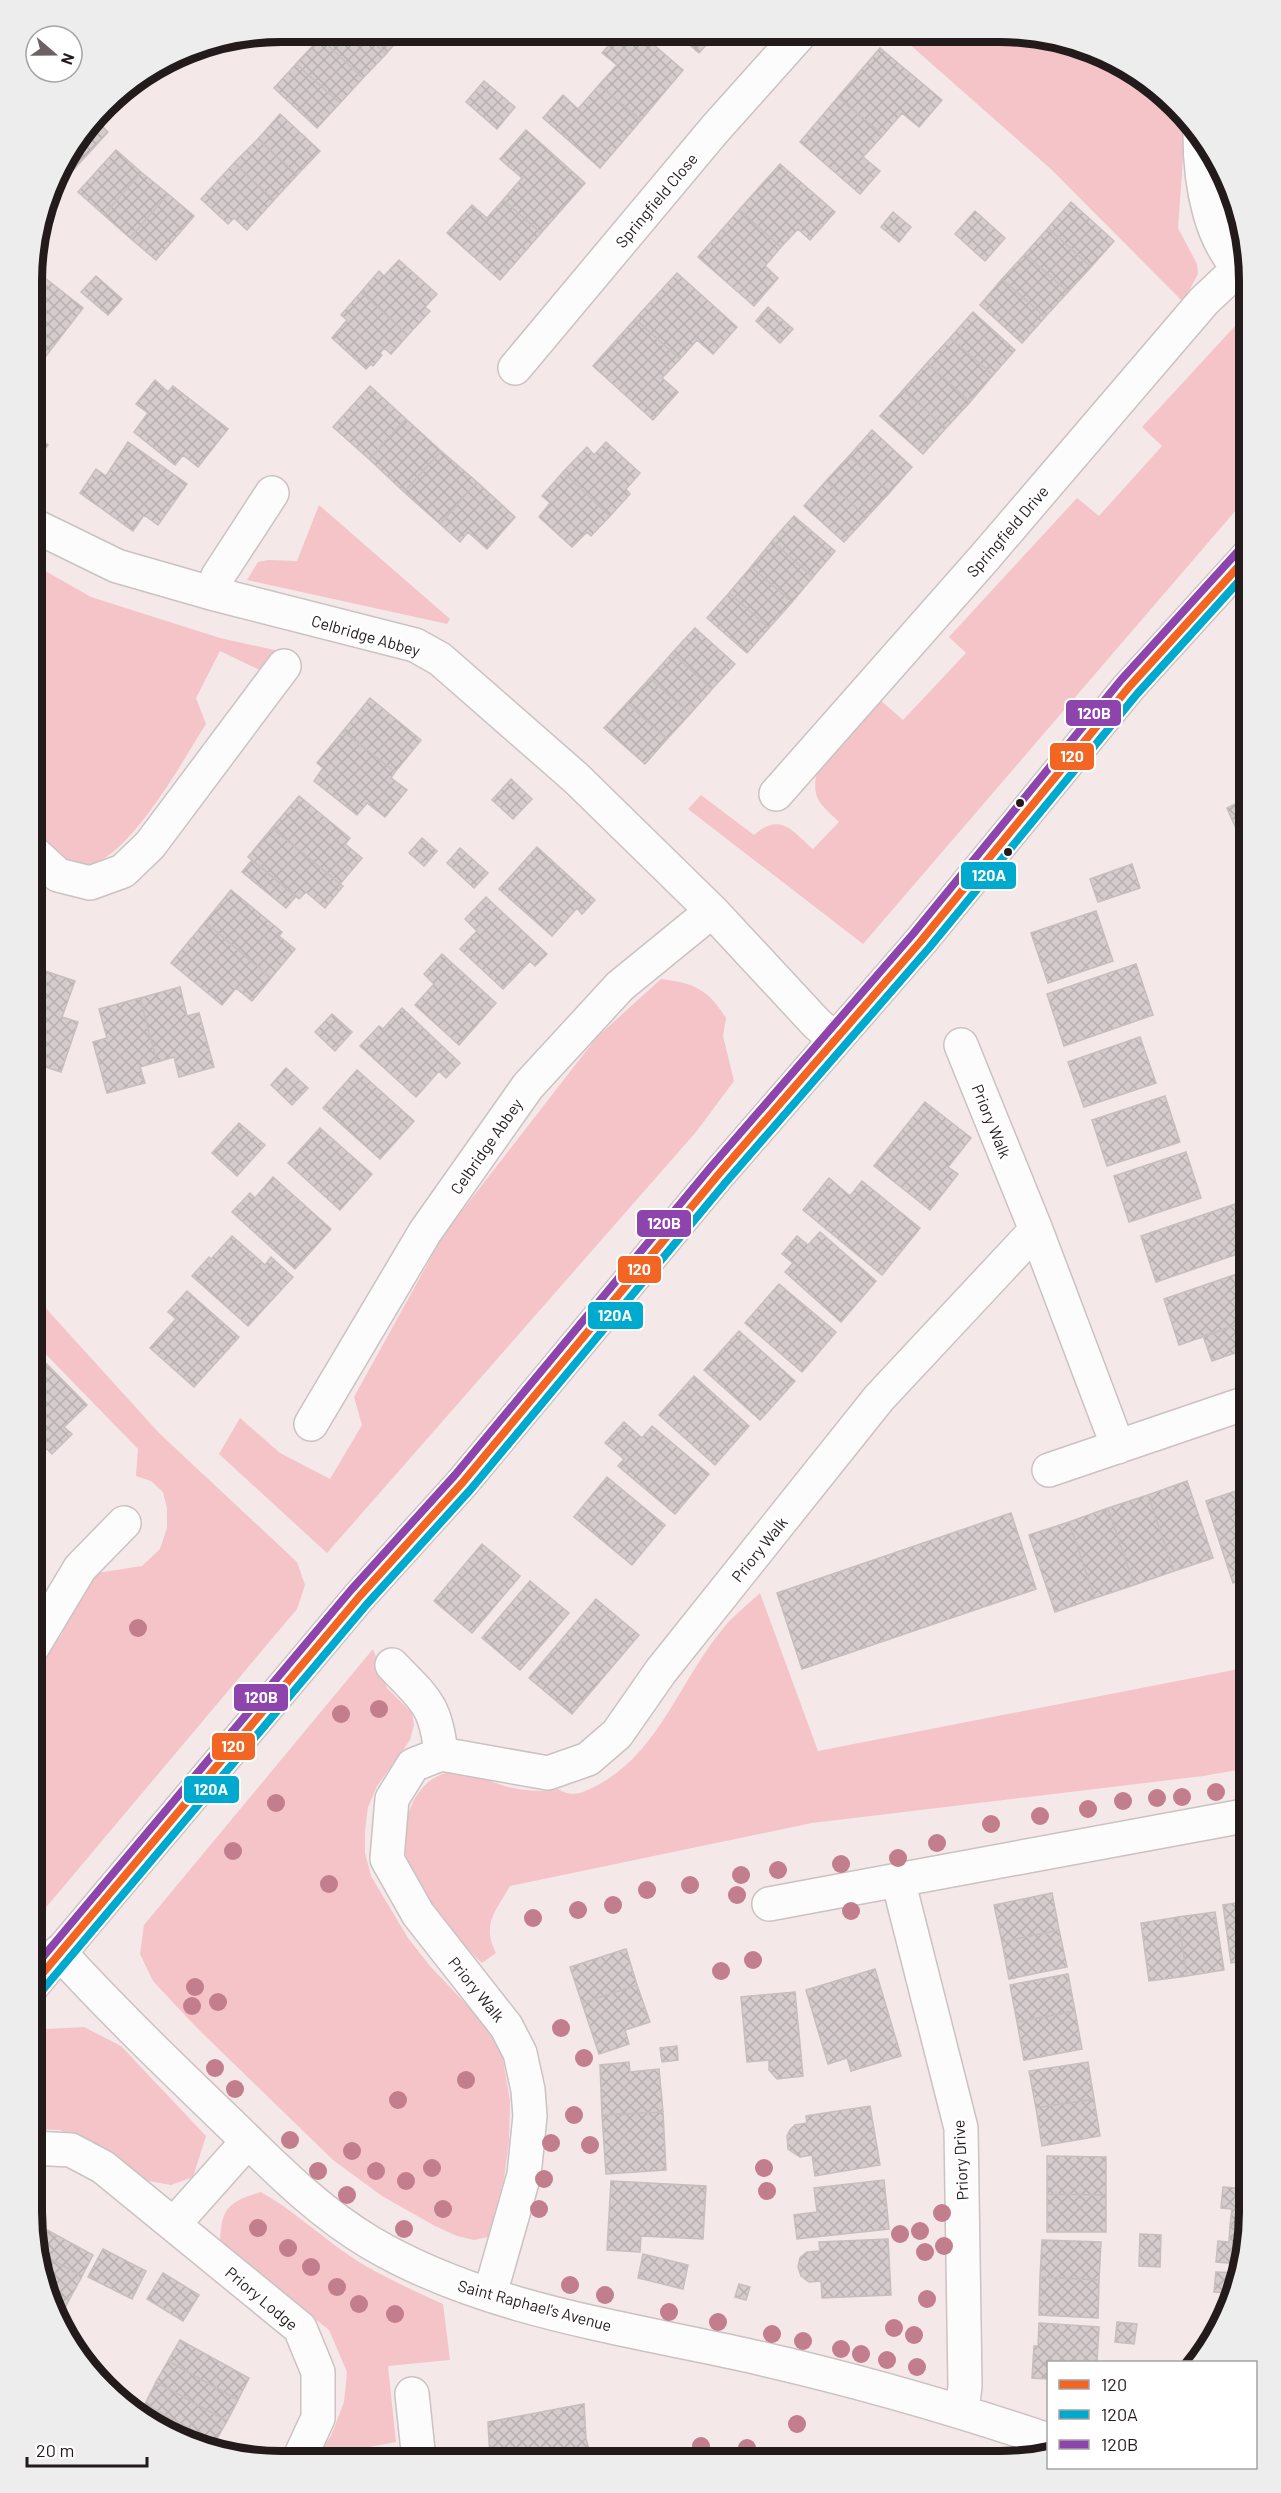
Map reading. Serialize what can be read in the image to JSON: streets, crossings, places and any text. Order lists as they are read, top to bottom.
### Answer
{
  "streets": {
    "street": [
      "Springfield Close",
      "Springfield Drive",
      "Celbridge Abbey",
      "Priory Walk",
      "Priory Drive",
      "Priory Lodge",
      "Saint Raphael's Avenue"
    ]
  },
  "crossings": [
    ["Priory Walk", "Saint Raphael's Avenue"],
    ["Priory Drive", "Saint Raphael's Avenue"]
  ],
  "lines": ["transit line 120B", "transit line 120", "transit line 120A"],
  "legend": ["120", "120A", "120B"],
  "scale_bar": "20 m",
  "north": "right"
}
